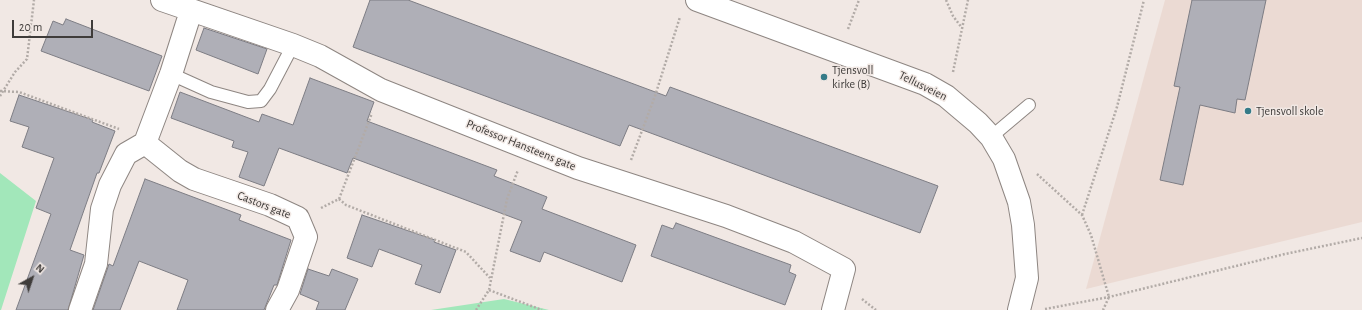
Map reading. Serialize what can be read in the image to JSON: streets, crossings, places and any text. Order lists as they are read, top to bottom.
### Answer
{
  "streets": {
    "street": ["Tellusveien", "Professor Hansteens gate", "Castors gate"]
  },
  "places": ["Tjensvoll kirke (B)", "Tjensvoll skole"],
  "scale_bar": "20 m",
  "north": "top right"
}
